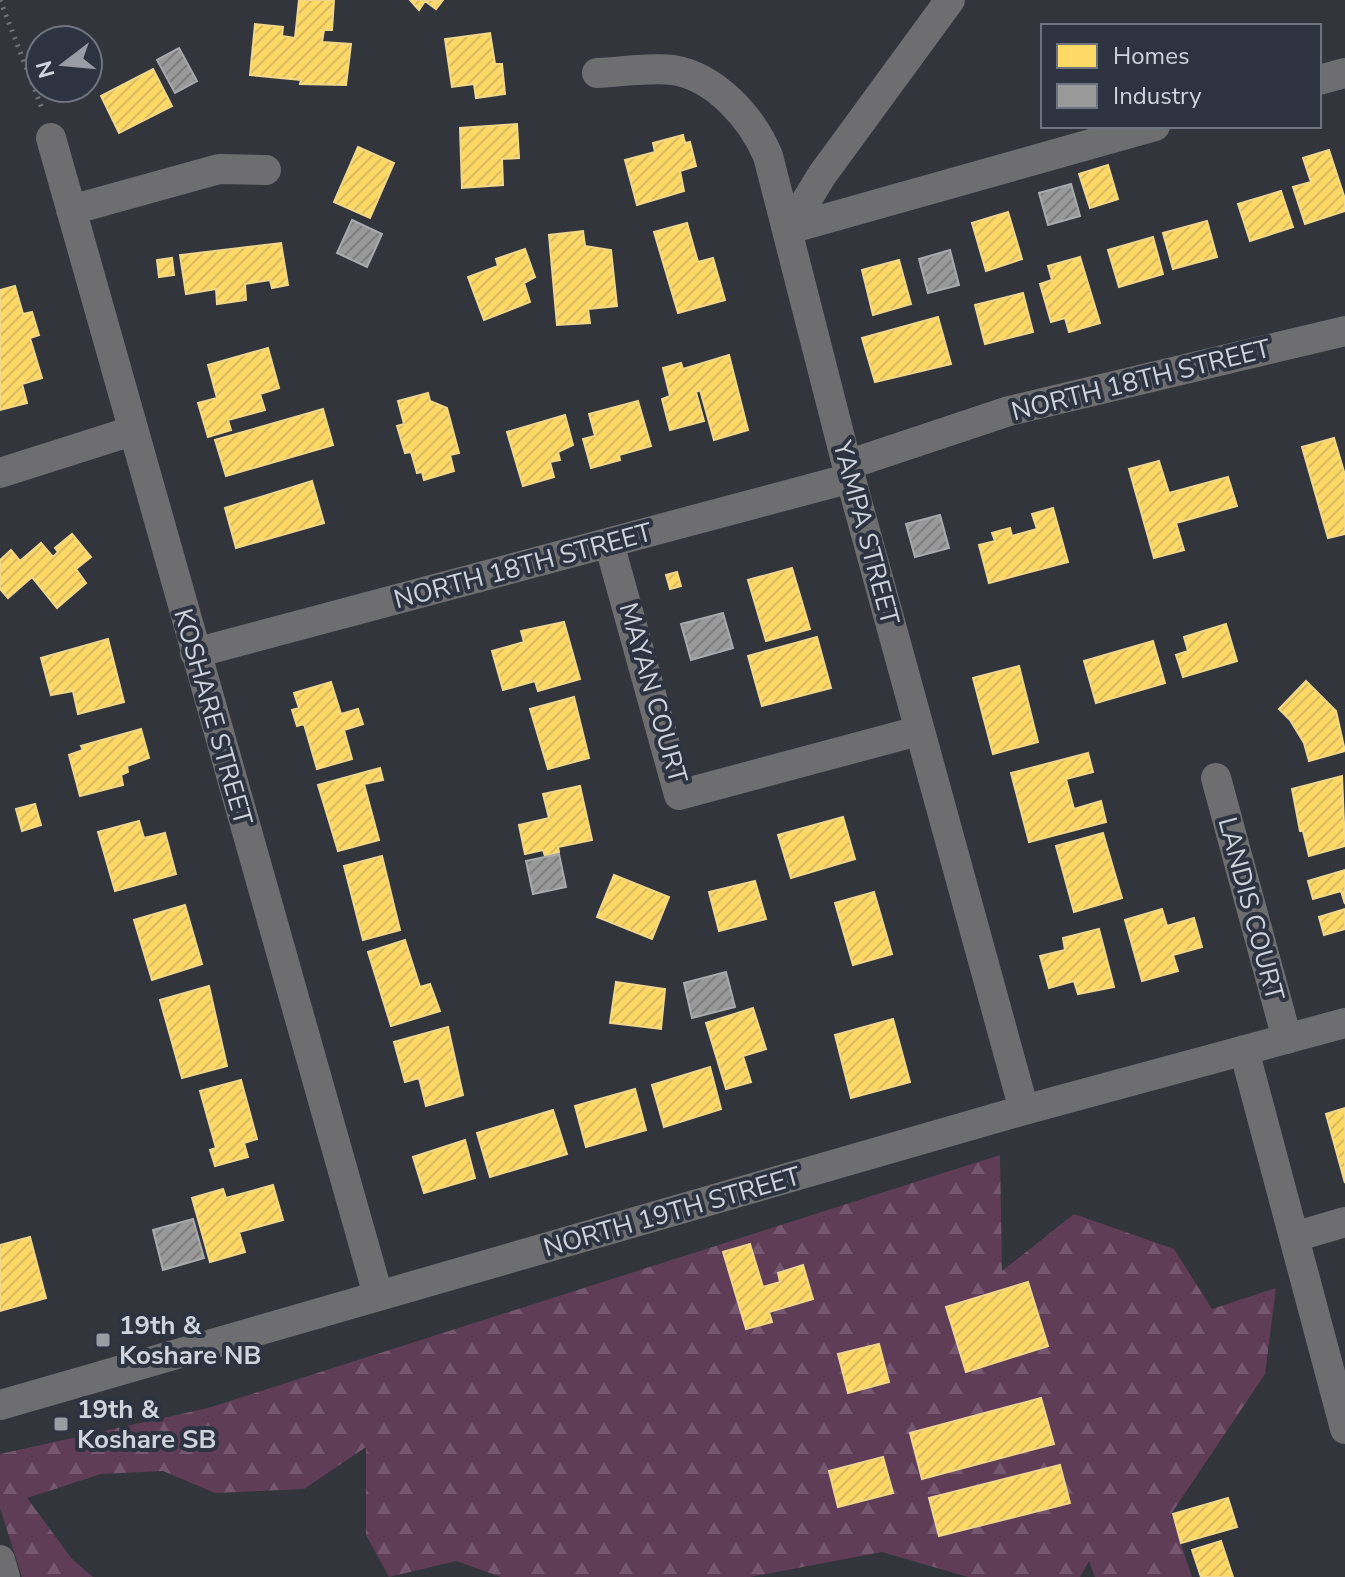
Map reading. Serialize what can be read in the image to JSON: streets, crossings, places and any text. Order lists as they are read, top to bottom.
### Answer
{
  "streets": {
    "street": [
      "NORTH 18TH STREET",
      "YAMPA STREET",
      "MAYAN COURT",
      "KOSHARE STREET",
      "LANDIS COURT",
      "NORTH 19TH STREET"
    ]
  },
  "crossings": [
    ["NORTH 18TH STREET", "YAMPA STREET"],
    ["NORTH 18TH STREET", "MAYAN COURT"],
    ["NORTH 18TH STREET", "KOSHARE STREET"],
    ["YAMPA STREET", "MAYAN COURT"],
    ["YAMPA STREET", "NORTH 19TH STREET"],
    ["KOSHARE STREET", "NORTH 19TH STREET"],
    ["LANDIS COURT", "NORTH 19TH STREET"]
  ],
  "places": {
    "transit": ["19th & Koshare NB", "19th & Koshare SB"]
  },
  "legend": ["Homes", "Industry"],
  "north": "left"
}
